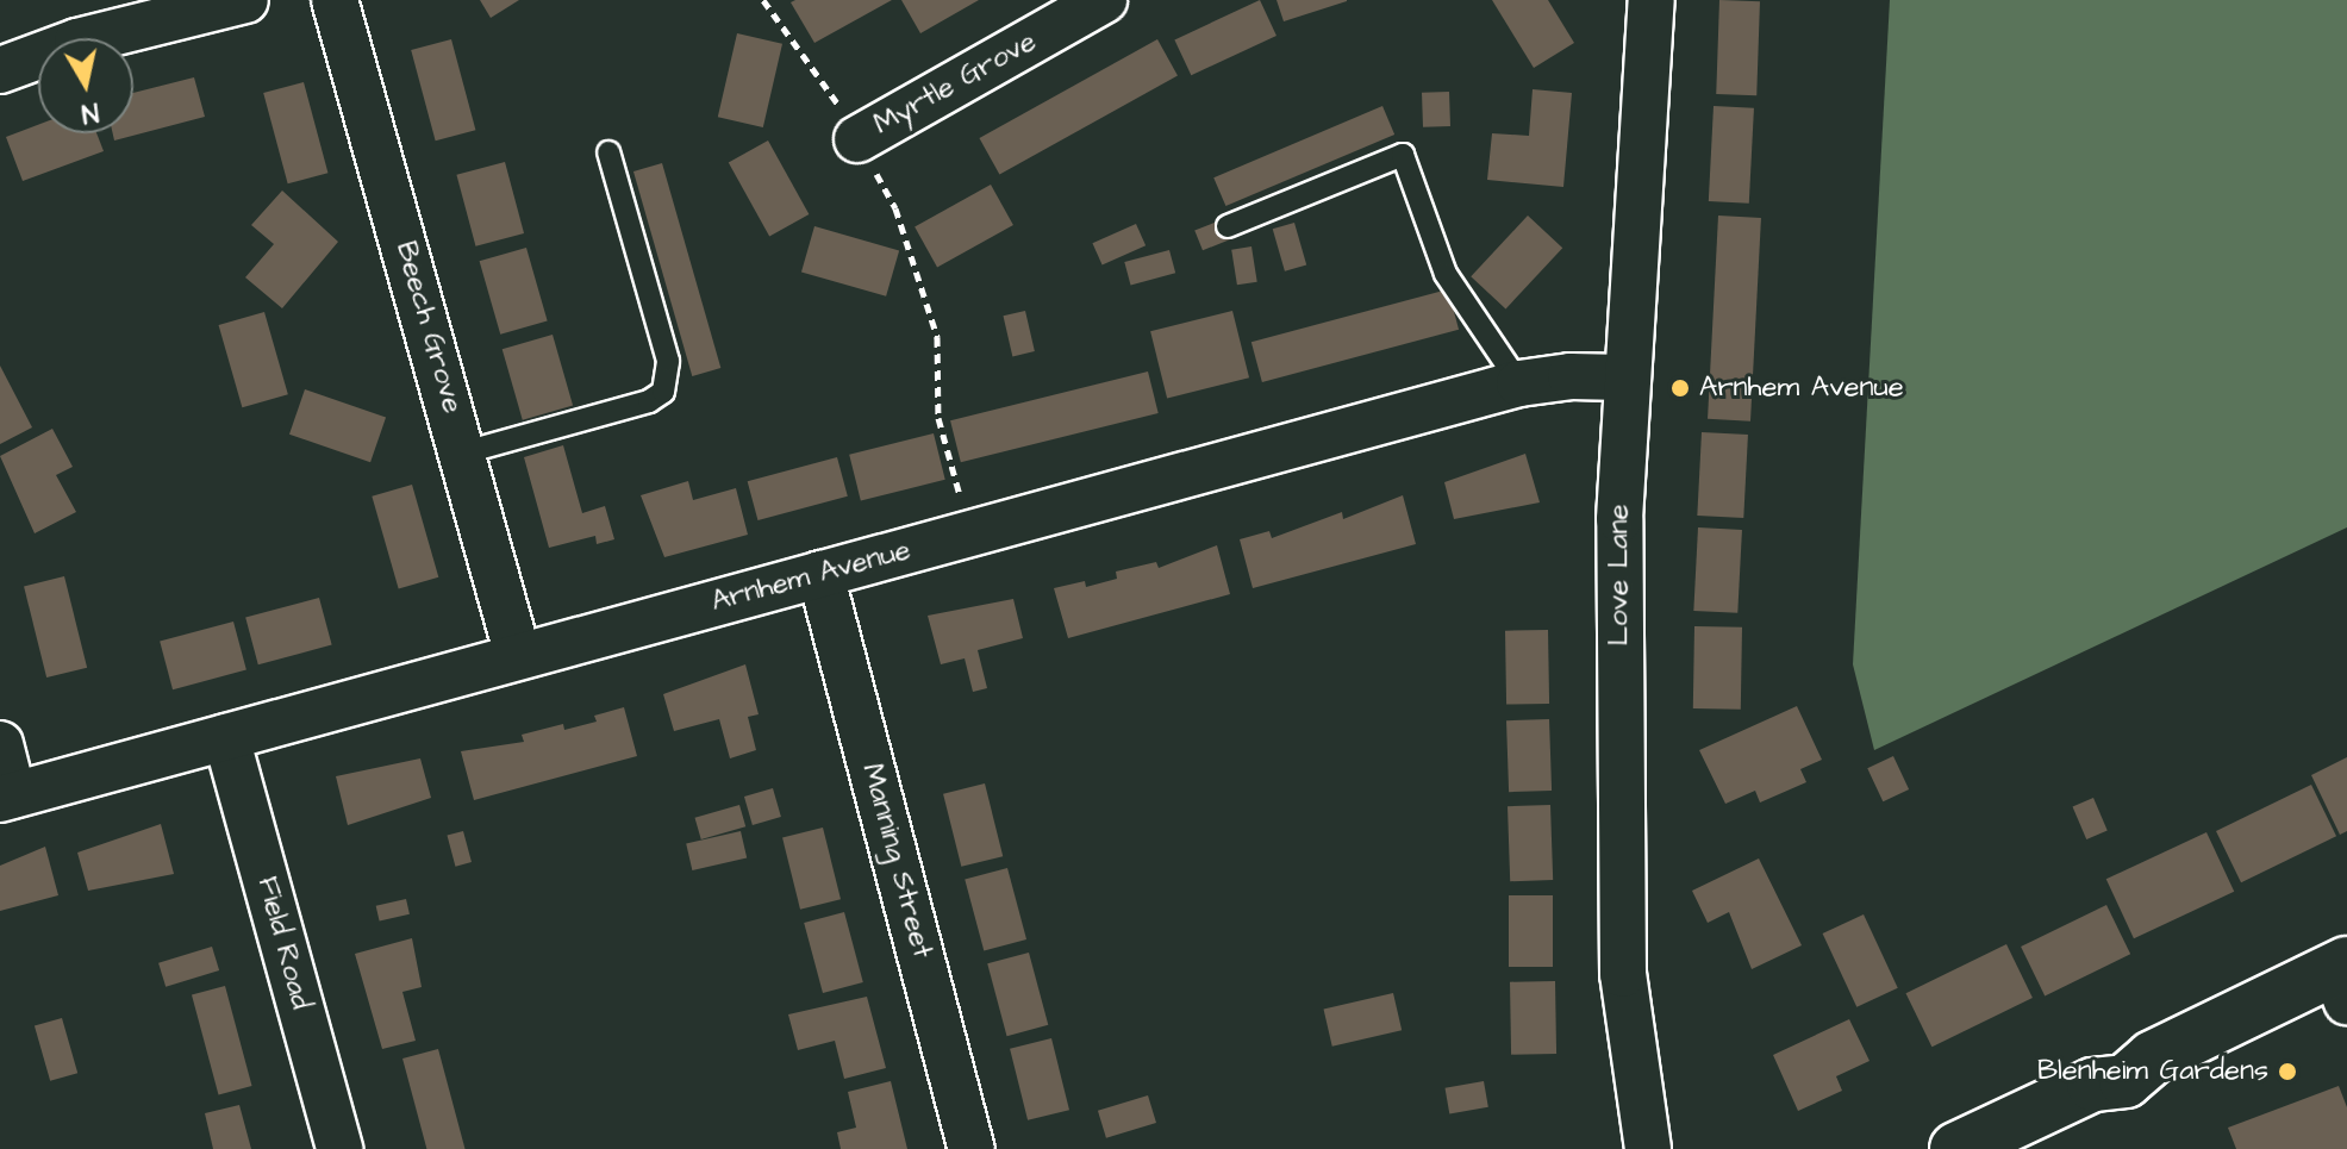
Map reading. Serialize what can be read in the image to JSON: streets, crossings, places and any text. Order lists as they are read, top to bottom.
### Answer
{
  "streets": {
    "street": [
      "Myrtle Grove",
      "Beech Grove",
      "Love Lane",
      "Arnhem Avenue",
      "Manning Street",
      "Field Road"
    ]
  },
  "crossings": [
    ["Beech Grove", "Arnhem Avenue"],
    ["Love Lane", "Arnhem Avenue"],
    ["Arnhem Avenue", "Manning Street"],
    ["Arnhem Avenue", "Field Road"]
  ],
  "places": ["Arnhem Avenue", "Blenheim Gardens"],
  "north": "bottom"
}
